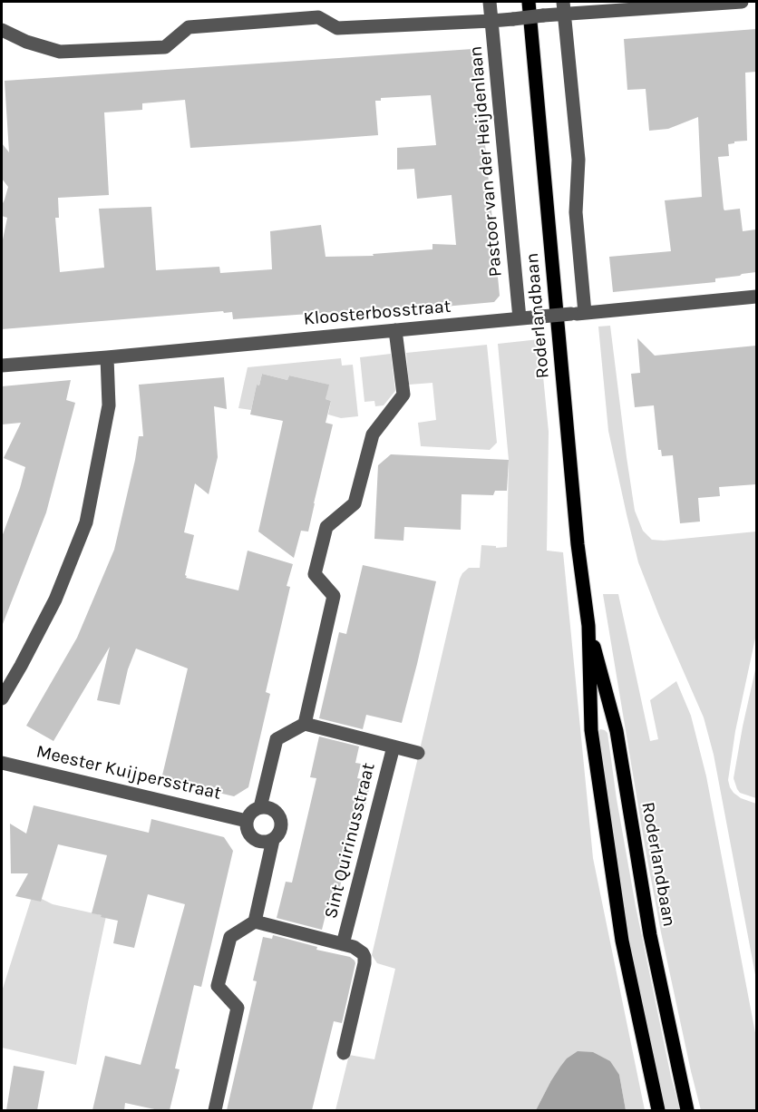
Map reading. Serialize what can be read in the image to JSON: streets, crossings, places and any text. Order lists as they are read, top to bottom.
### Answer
{
  "streets": {
    "main road": ["Roderlandbaan"],
    "street": [
      "Pastoor van der Heijdenlaan",
      "Kloosterbosstraat",
      "Meester Kuijpersstraat",
      "Sint Quirinusstraat"
    ]
  },
  "crossings": [
    ["Pastoor van der Heijdenlaan", "Kloosterbosstraat"]
  ]
}
